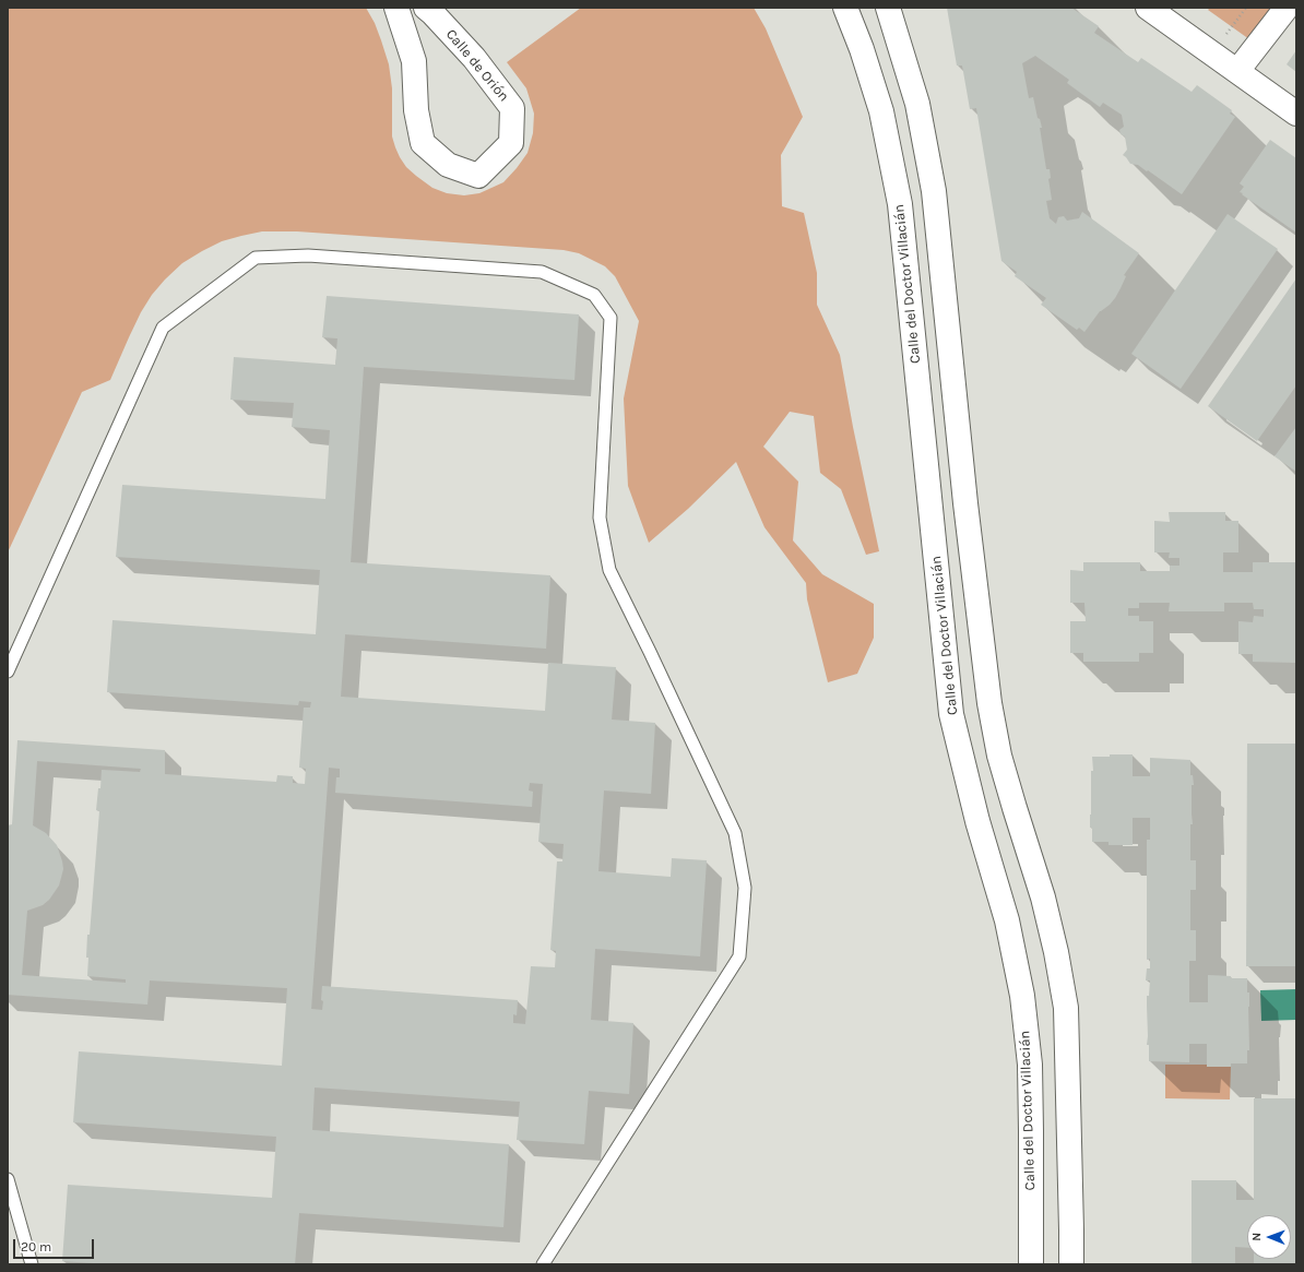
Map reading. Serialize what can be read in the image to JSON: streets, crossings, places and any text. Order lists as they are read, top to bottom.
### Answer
{
  "streets": {
    "street": ["Calle de Orión", "Calle del Doctor Villacián"]
  },
  "scale_bar": "20 m",
  "north": "left"
}
